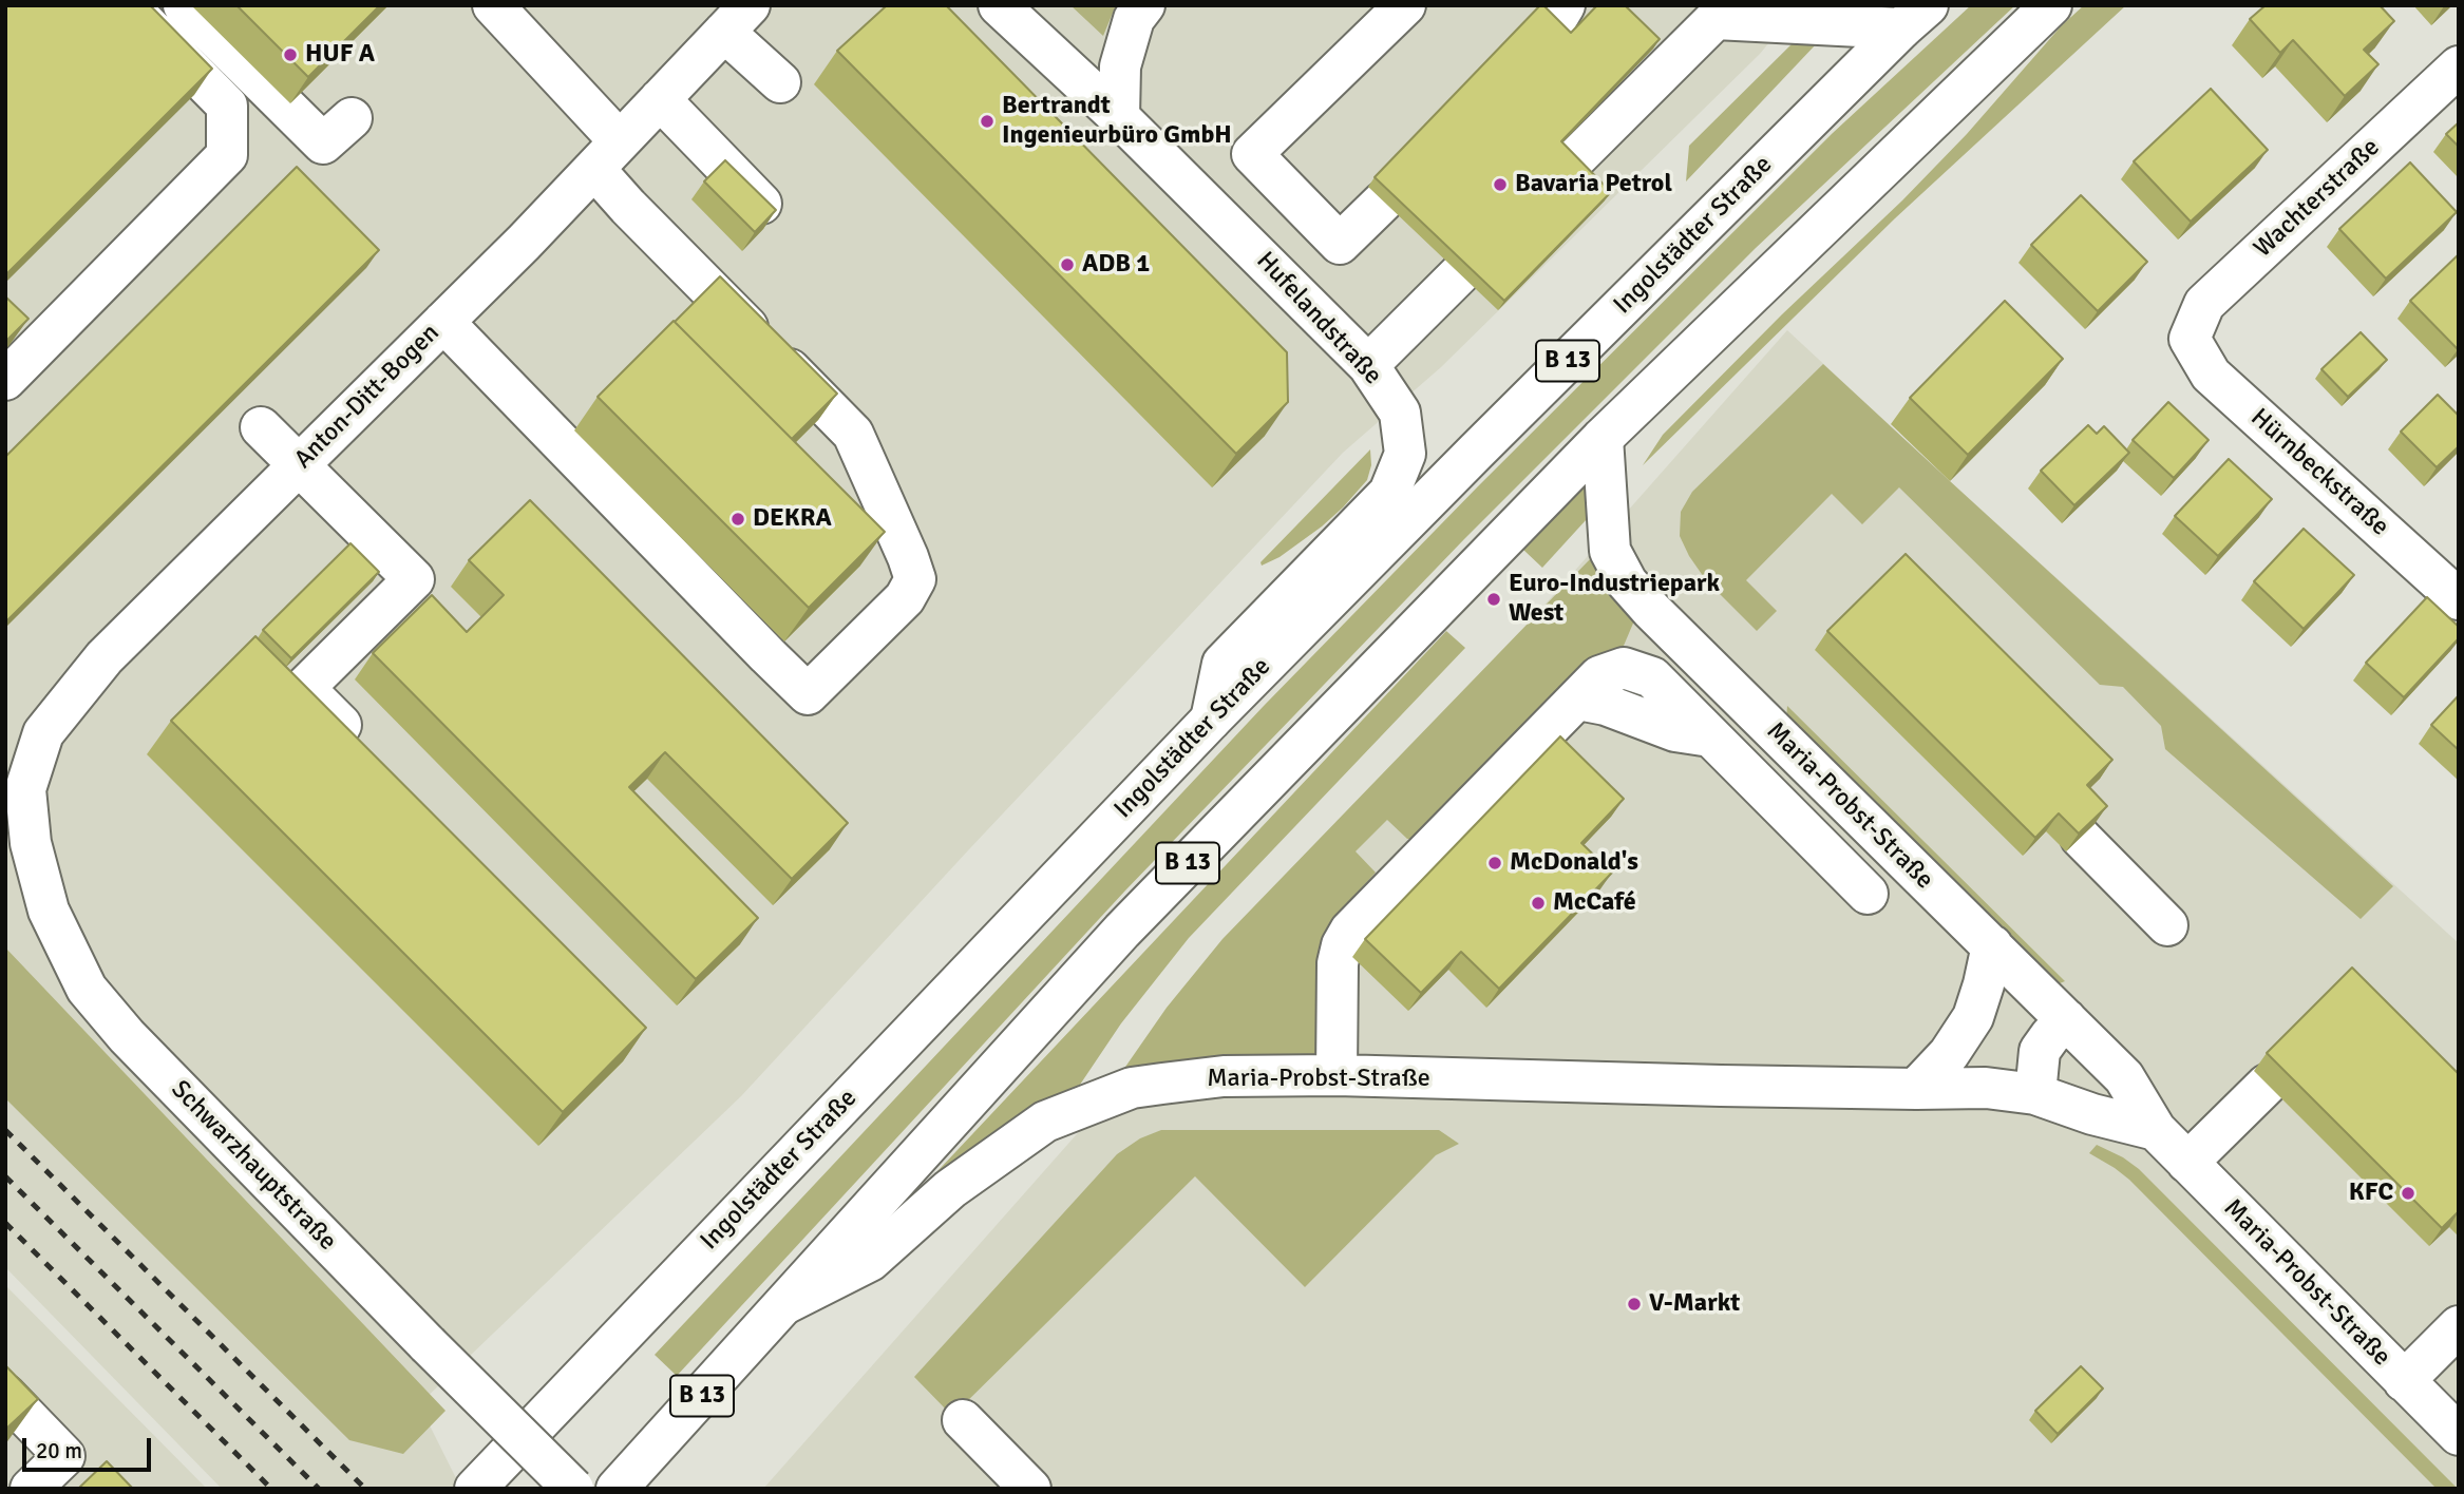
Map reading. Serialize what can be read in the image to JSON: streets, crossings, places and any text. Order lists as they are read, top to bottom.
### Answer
{
  "streets": {
    "street": [
      "Wachterstraße",
      "Ingolstädter Straße",
      "Hufelandstraße",
      "B 13",
      "Anton-Ditt-Bogen",
      "Hürnbeckstraße",
      "Maria-Probst-Straße",
      "Schwarzhauptstraße"
    ]
  },
  "crossings": [
    ["Wachterstraße", "Hürnbeckstraße"],
    ["Ingolstädter Straße", "Hufelandstraße"],
    ["B 13", "Maria-Probst-Straße"],
    ["Anton-Ditt-Bogen", "Schwarzhauptstraße"]
  ],
  "places": [
    "HUF A",
    "Bertrandt Ingenieurbüro GmbH",
    "Bavaria Petrol",
    "ADB 1",
    "DEKRA",
    "Euro-Industriepark West",
    "McDonald's",
    "McCafé",
    "KFC",
    "V-Markt"
  ],
  "scale_bar": "20 m"
}
